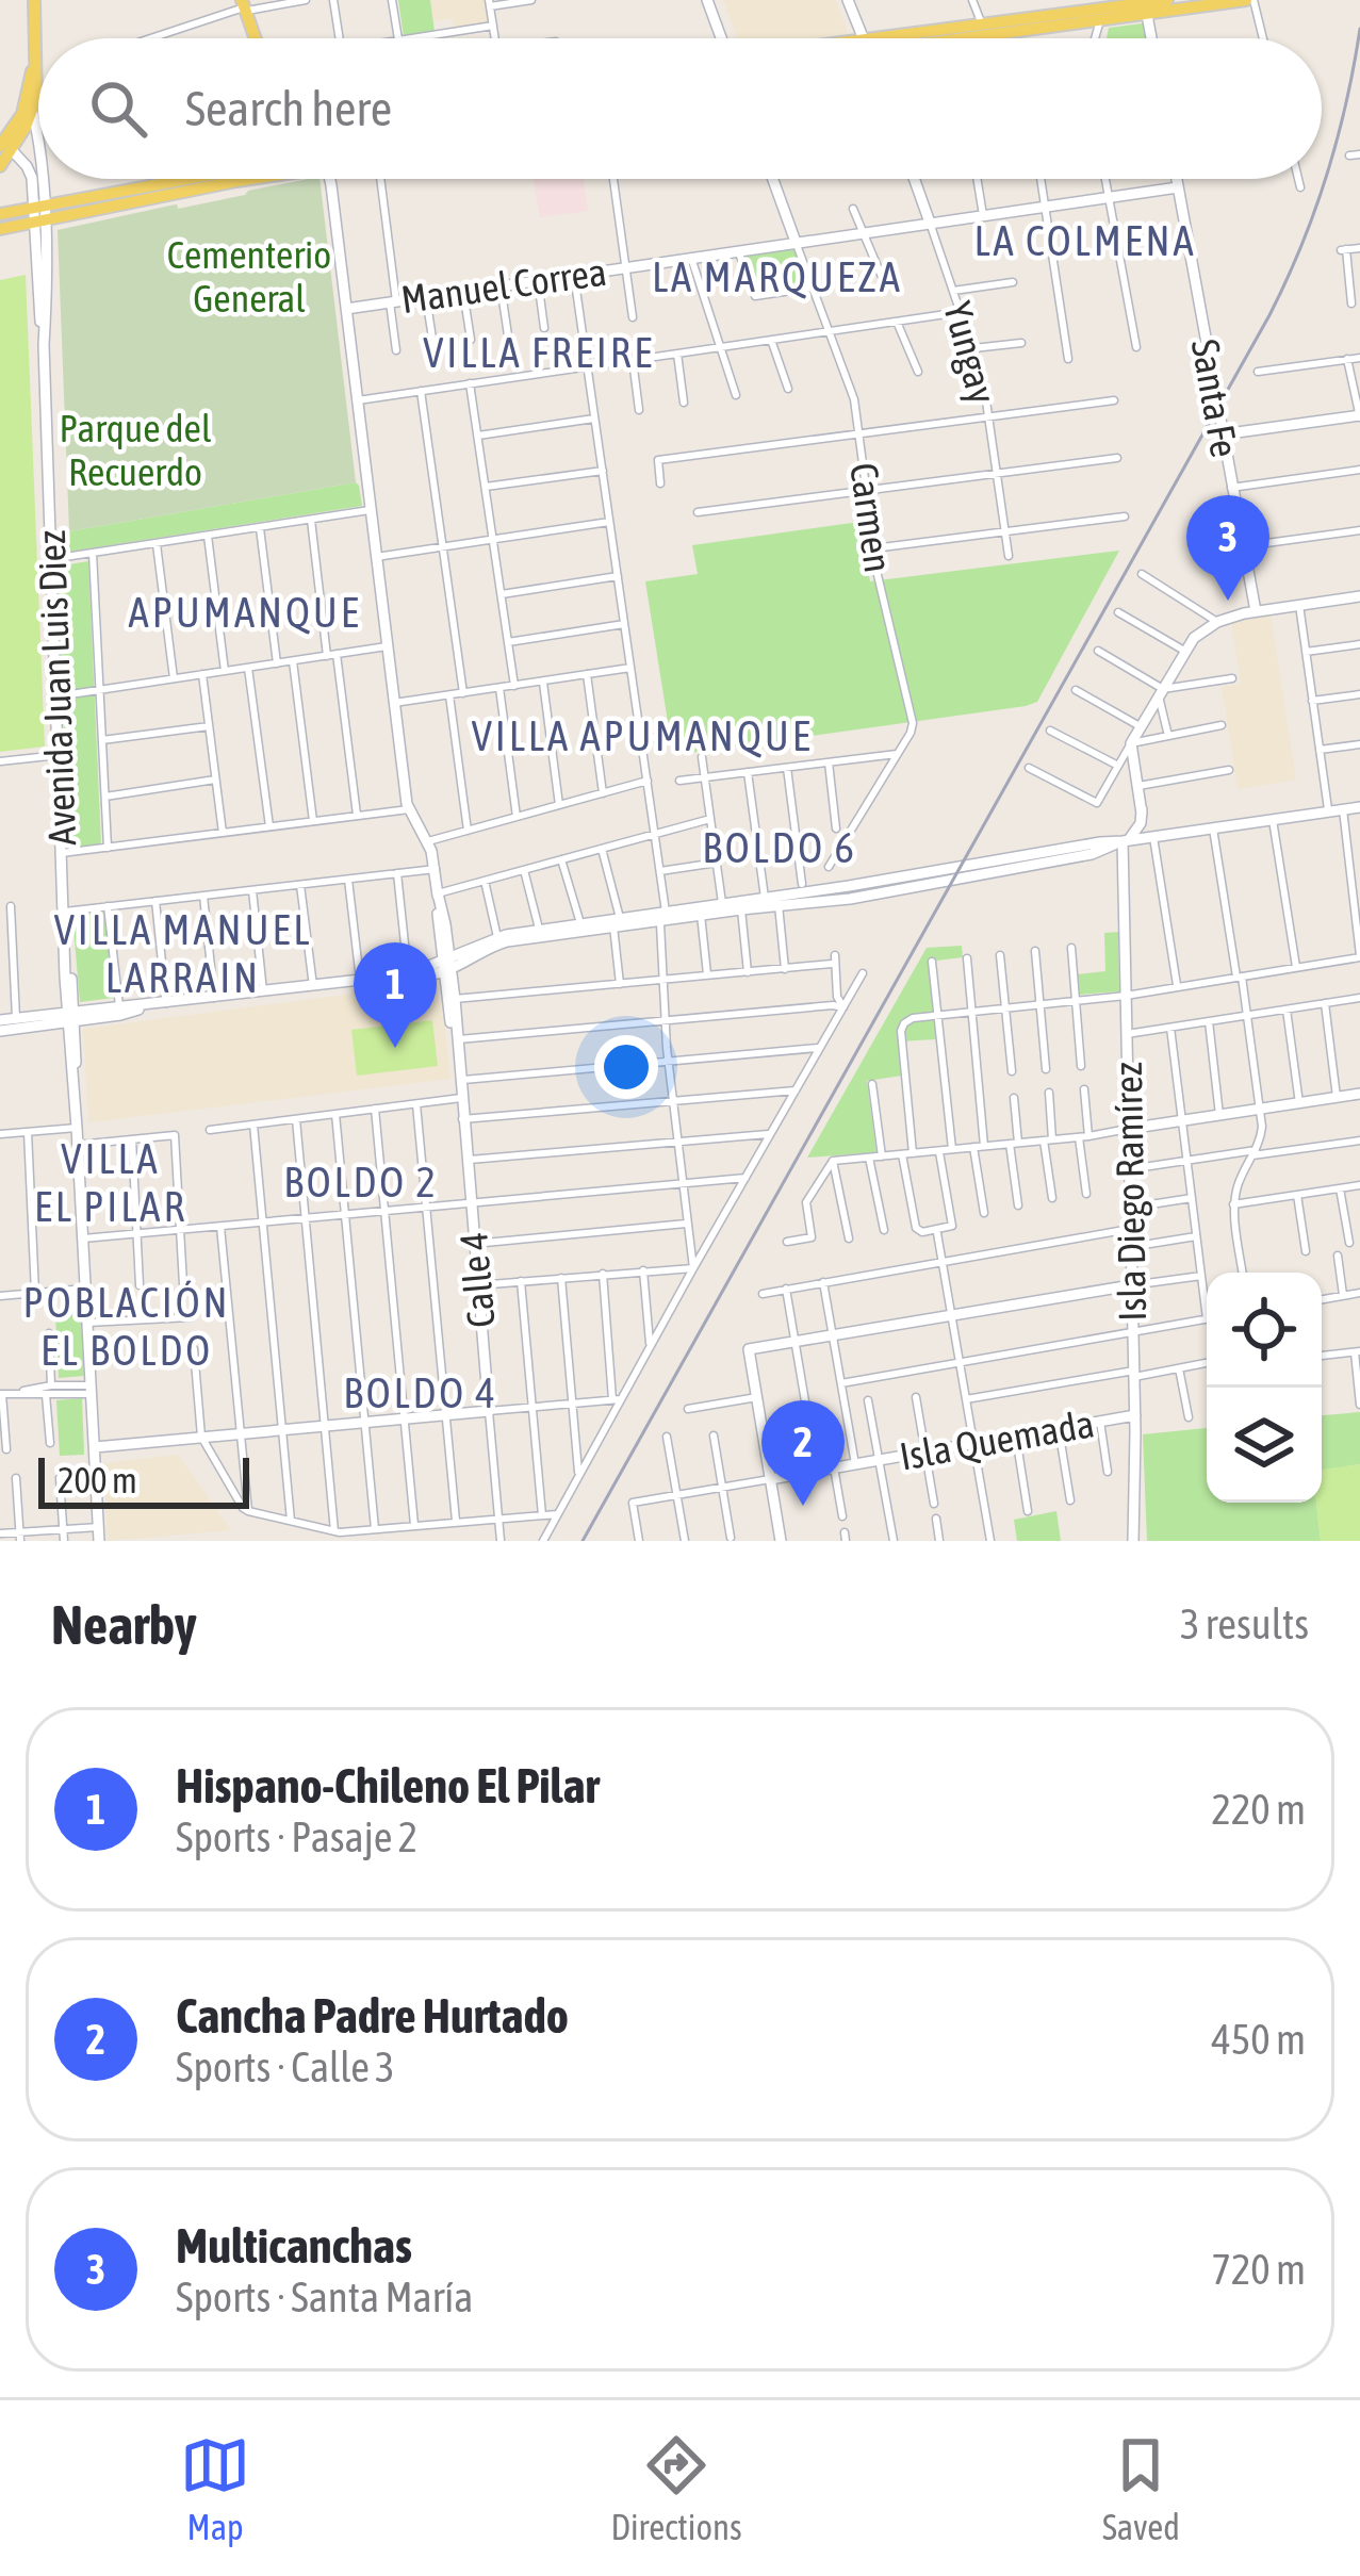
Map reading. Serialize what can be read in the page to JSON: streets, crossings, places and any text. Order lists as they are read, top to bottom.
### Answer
{
  "streets": {
    "street": [
      "Manuel Correa",
      "Yungay",
      "Santa Fe",
      "Carmen",
      "Avenida Juan Luis Diez",
      "Isla Diego Ramírez",
      "Calle 4",
      "Isla Quemada"
    ]
  },
  "crossings": [
    ["Manuel Correa", "Yungay"],
    ["Manuel Correa", "Santa Fe"],
    ["Manuel Correa", "Carmen"],
    ["Isla Diego Ramírez", "Isla Quemada"]
  ],
  "districts": [
    "LA COLMENA",
    "LA MARQUEZA",
    "VILLA FREIRE",
    "APUMANQUE",
    "VILLA APUMANQUE",
    "BOLDO 6",
    "VILLA MANUEL LARRAIN",
    "VILLA EL PILAR",
    "BOLDO 2",
    "POBLACIÓN EL BOLDO",
    "BOLDO 4"
  ],
  "parks": ["Cementerio General", "Parque del Recuerdo"],
  "scale_bar": "200 m",
  "page": {
    "search": "Search here",
    "pins": ["3", "1", "2"],
    "scale": "200 m",
    "heading": ["Nearby", "3 results"],
    "list": [
      {
        "mark": "1",
        "name": "Hispano-Chileno El Pilar",
        "note": "Sports · Pasaje 2",
        "value": "220 m"
      },
      {
        "mark": "2",
        "name": "Cancha Padre Hurtado",
        "note": "Sports · Calle 3",
        "value": "450 m"
      },
      {
        "mark": "3",
        "name": "Multicanchas",
        "note": "Sports · Santa María",
        "value": "720 m"
      }
    ],
    "nav": ["Map", "Directions", "Saved"]
  }
}
